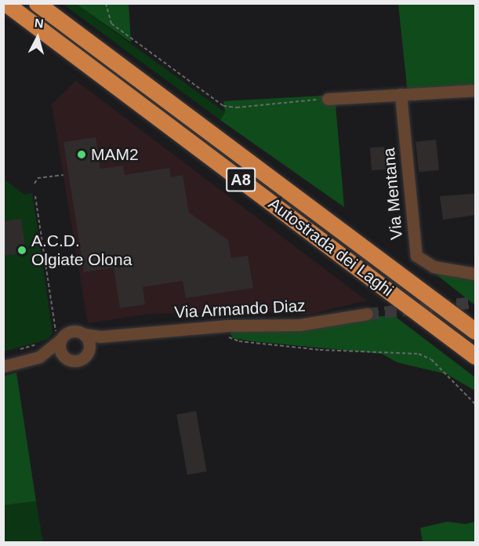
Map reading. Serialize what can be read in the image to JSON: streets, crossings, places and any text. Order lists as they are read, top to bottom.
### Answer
{
  "streets": {
    "highway": ["A8", "Autostrada dei Laghi"],
    "street": ["Via Mentana", "Via Armando Diaz"]
  },
  "places": ["MAM2", "A.C.D. Olgiate Olona"],
  "north": "top"
}
